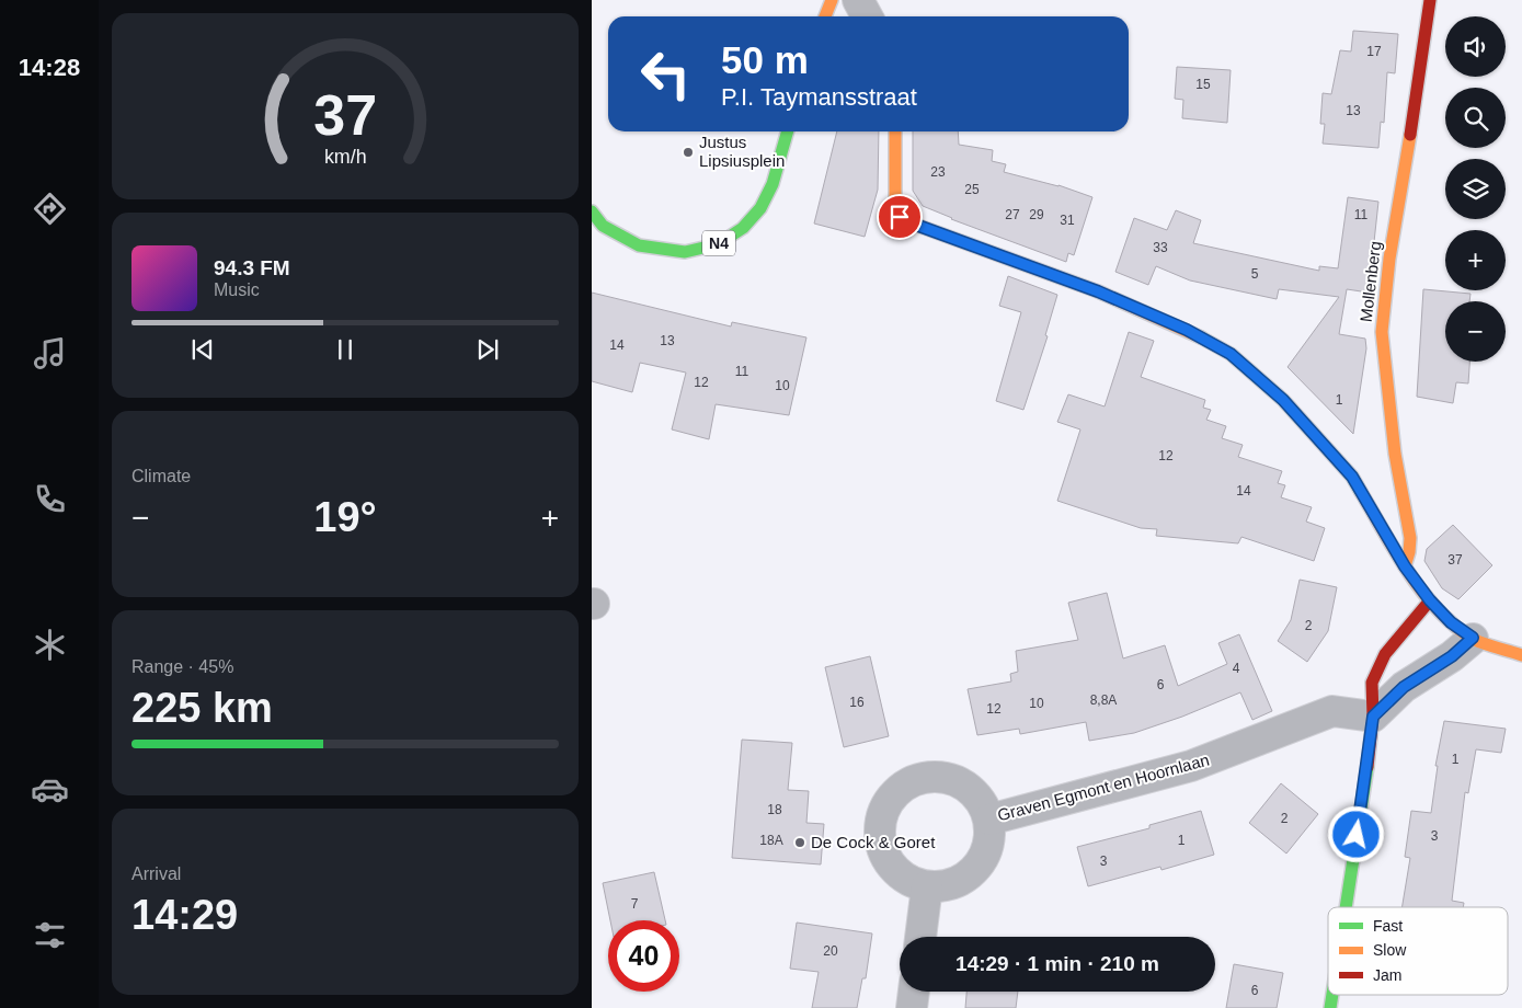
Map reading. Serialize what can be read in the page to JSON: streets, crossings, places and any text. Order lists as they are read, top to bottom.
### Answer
{
  "streets": {
    "street": ["N4", "Mollenberg", "Graven Egmont en Hoornlaan"]
  },
  "places": ["Justus Lipsiusplein", "De Cock & Goret"],
  "house_numbers": [
    "17",
    "15",
    "13",
    "23",
    "25",
    "27",
    "29",
    "11",
    "31",
    "33",
    "5",
    "13",
    "14",
    "11",
    "12",
    "10",
    "1",
    "12",
    "14",
    "37",
    "2",
    "4",
    "6",
    "8,8A",
    "16",
    "10",
    "12",
    "1",
    "18",
    "2",
    "3",
    "18A",
    "1",
    "3",
    "7",
    "20",
    "6"
  ],
  "legend": ["Fast", "Slow", "Jam"],
  "page": {
    "tabs": "14:28",
    "map_buttons": ["+", "−"],
    "turn": ["50 m", "P.I. Taymansstraat"],
    "song": ["94.3 FM", "Music"],
    "tile": [
      "Climate",
      ["Range · 45%", "225 km"],
      ["Arrival", "14:29"]
    ],
    "heat": ["−", "19°", "+"],
    "limit": "40",
    "trip": "14:29 · 1 min · 210 m",
    "gauge": ["37", "km/h"]
  }
}
